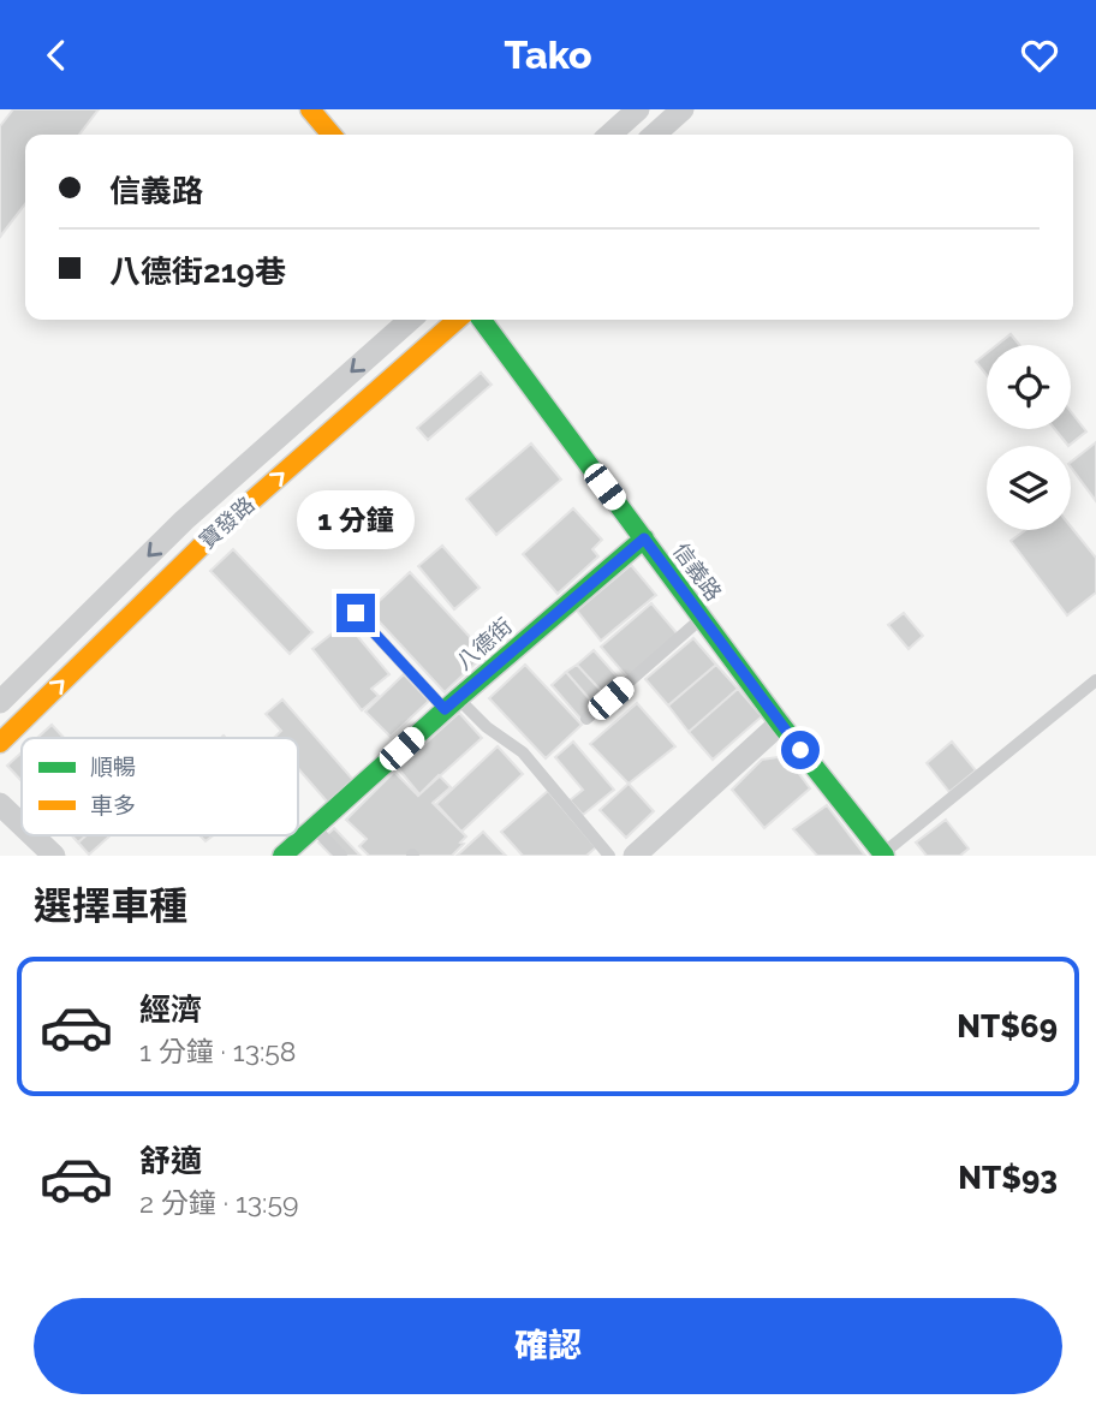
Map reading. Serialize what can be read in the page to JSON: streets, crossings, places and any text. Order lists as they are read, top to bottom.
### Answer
{
  "streets": {
    "street": ["寶發路", "信義路", "八德街"]
  },
  "crossings": [
    ["信義路", "八德街"]
  ],
  "legend": ["順暢", "車多"],
  "page": {
    "header": "Tako",
    "banner": ["信義路", "八德街219巷"],
    "bubble": "1 分鐘",
    "heading": "選擇車種",
    "list": [
      {
        "name": "經濟",
        "note": "1 分鐘 · 13:58",
        "value": "NT$69"
      },
      {
        "name": "舒適",
        "note": "2 分鐘 · 13:59",
        "value": "NT$93"
      }
    ],
    "buttons": "確認"
  }
}
